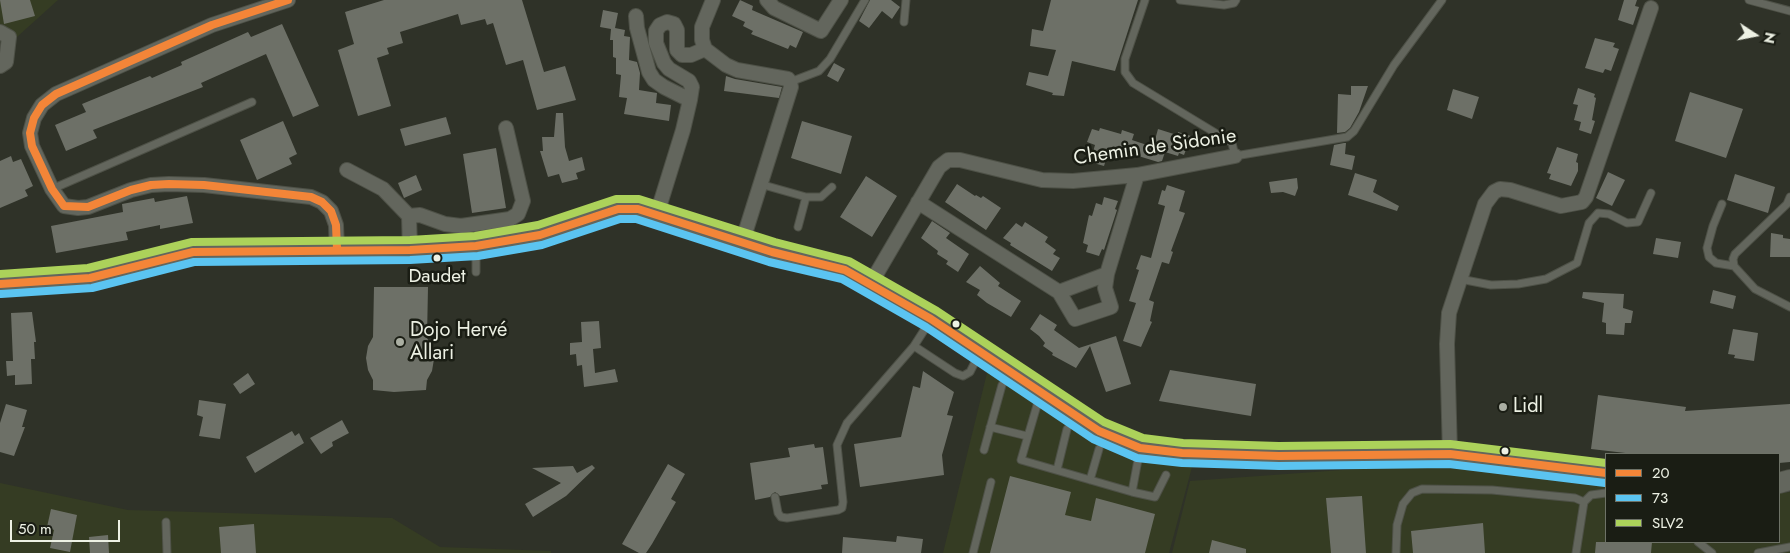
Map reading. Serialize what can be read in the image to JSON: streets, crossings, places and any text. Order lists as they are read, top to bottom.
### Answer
{
  "streets": {
    "street": ["Chemin de Sidonie"]
  },
  "places": ["Daudet", "Dojo Hervé Allari", "Lidl"],
  "lines": ["transit line 20", "transit line SLV2", "transit line 73"],
  "legend": ["20", "73", "SLV2"],
  "scale_bar": "50 m",
  "north": "right"
}
